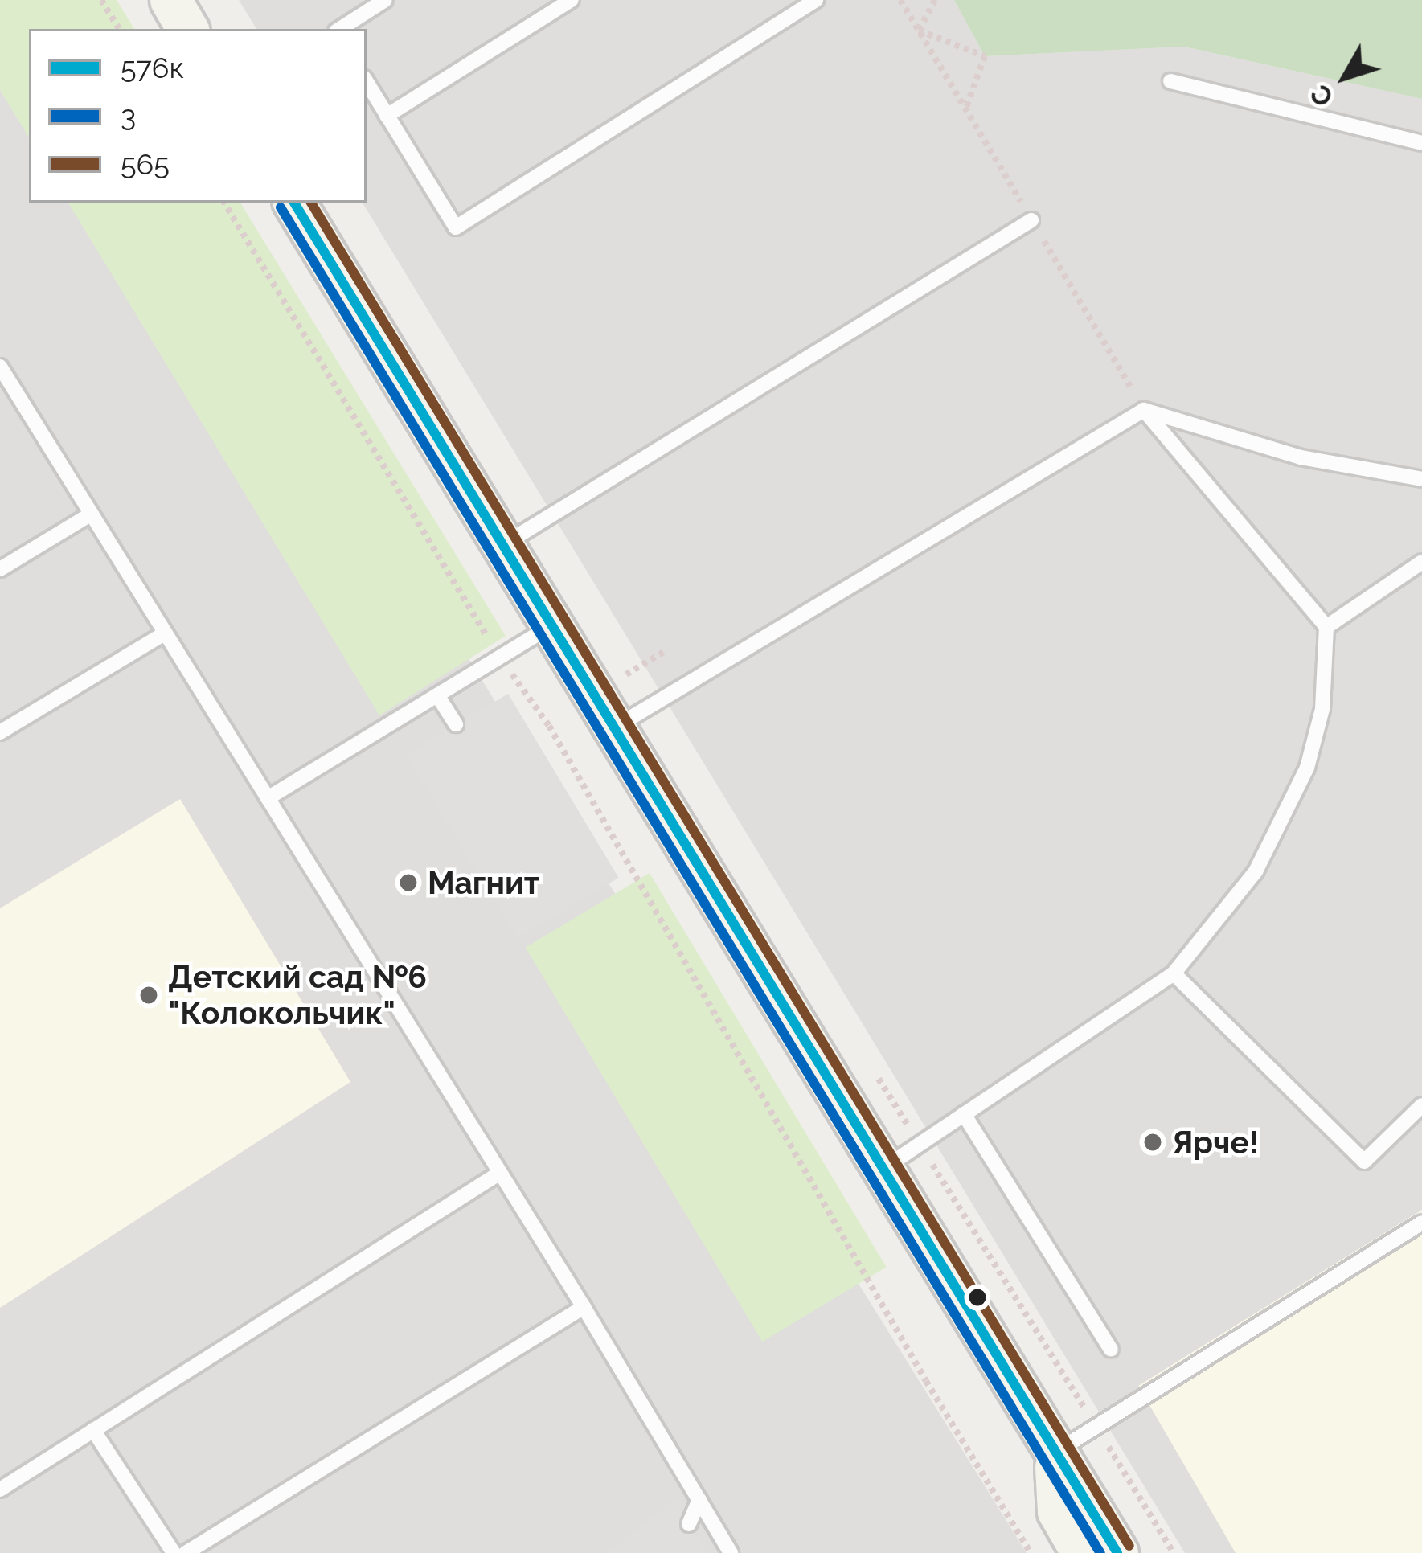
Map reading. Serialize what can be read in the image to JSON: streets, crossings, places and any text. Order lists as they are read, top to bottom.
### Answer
{
  "places": ["Магнит", "Детский сад №6 \"Колокольчик\"", "Ярче!"],
  "lines": ["transit line 576к", "transit line 565", "transit line 3"],
  "legend": ["576к", "3", "565"],
  "north": "bottom left"
}
